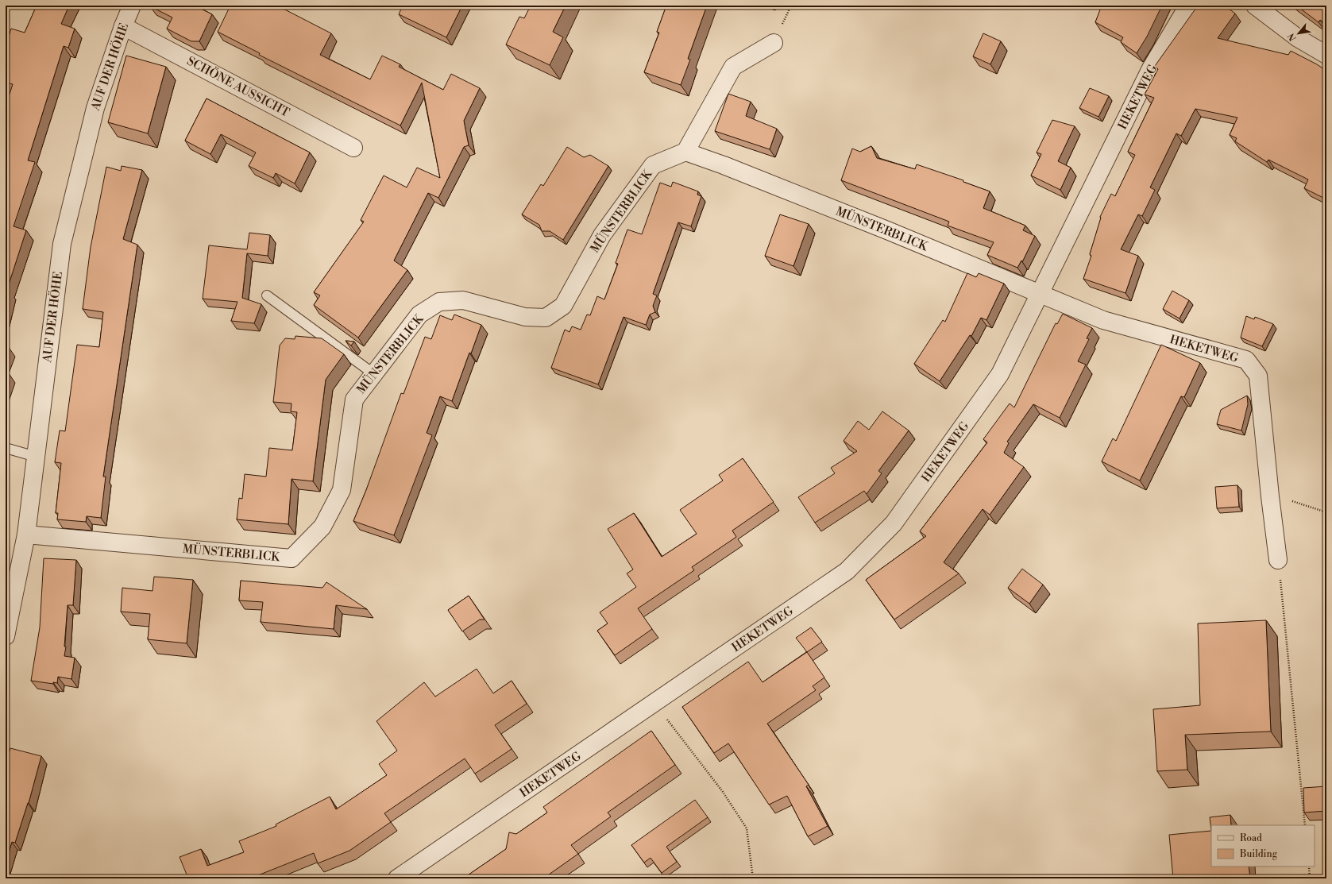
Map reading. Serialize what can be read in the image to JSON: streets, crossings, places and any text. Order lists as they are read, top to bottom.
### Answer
{
  "streets": {
    "street": [
      "AUF DER HÖHE",
      "SCHÖNE AUSSICHT",
      "HEKETWEG",
      "MÜNSTERBLICK"
    ]
  },
  "crossings": [
    ["AUF DER HÖHE", "SCHÖNE AUSSICHT"],
    ["AUF DER HÖHE", "MÜNSTERBLICK"],
    ["HEKETWEG", "MÜNSTERBLICK"]
  ],
  "legend": ["Road", "Building"],
  "north": "bottom left"
}
